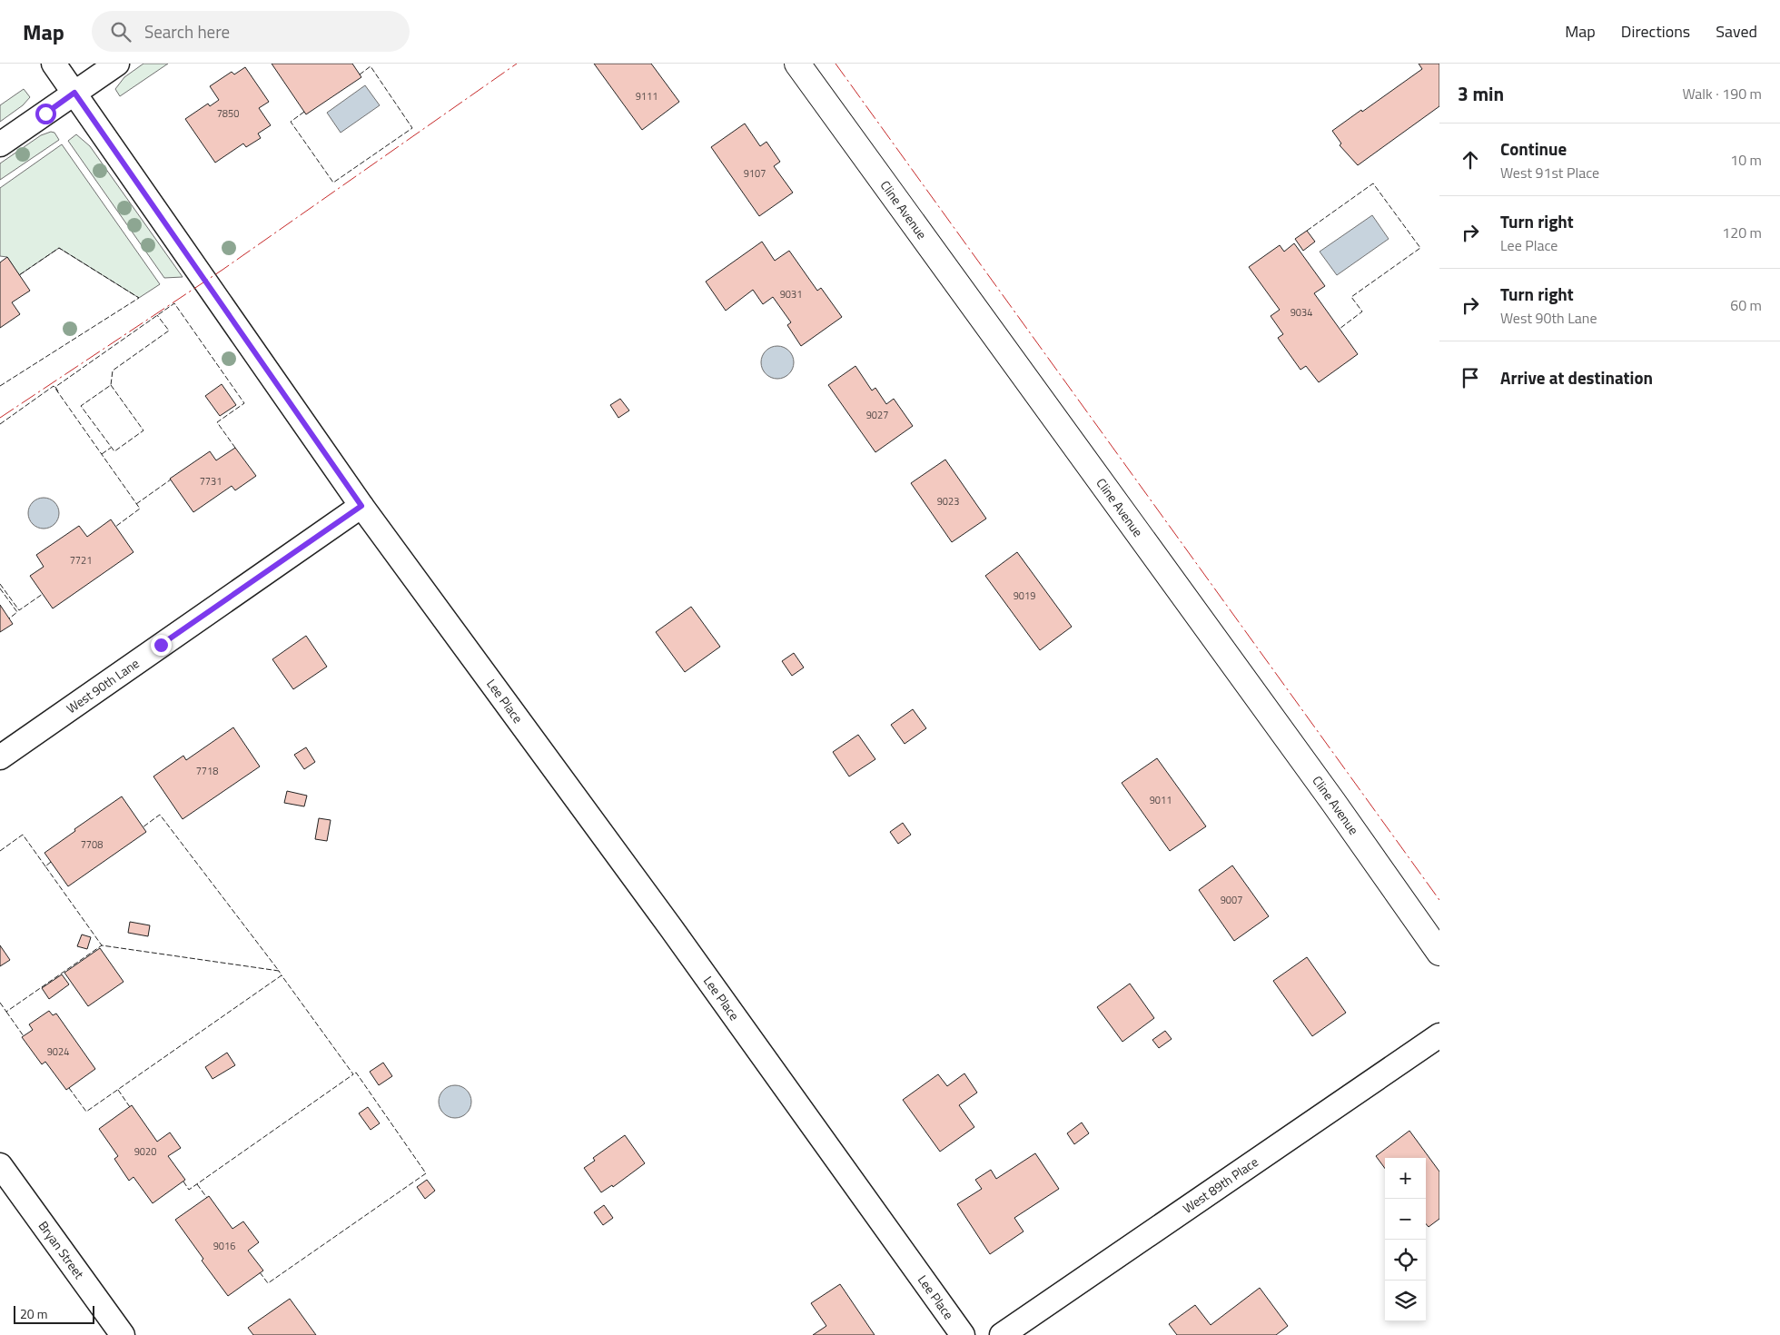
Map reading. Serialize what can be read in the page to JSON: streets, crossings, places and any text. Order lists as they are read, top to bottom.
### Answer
{
  "streets": {
    "street": [
      "Cline Avenue",
      "West 90th Lane",
      "Lee Place",
      "West 89th Place",
      "Bryan Street"
    ]
  },
  "crossings": [
    ["West 90th Lane", "Lee Place"]
  ],
  "house_numbers": [
    "9111",
    "7850",
    "9107",
    "9031",
    "9034",
    "9027",
    "7731",
    "9023",
    "7721",
    "9019",
    "7718",
    "9011",
    "7708",
    "9007",
    "9024",
    "9020",
    "9016"
  ],
  "scale_bar": "20 m",
  "page": {
    "header": "Map",
    "search": "Search here",
    "nav": ["Map", "Directions", "Saved"],
    "heading": ["3 min", "Walk · 190 m"],
    "list": [
      ["Continue", "West 91st Place", "10 m"],
      ["Turn right", "Lee Place", "120 m"],
      ["Turn right", "West 90th Lane", "60 m"],
      "Arrive at destination"
    ],
    "map_buttons": ["+", "−"],
    "scale": "20 m"
  }
}
